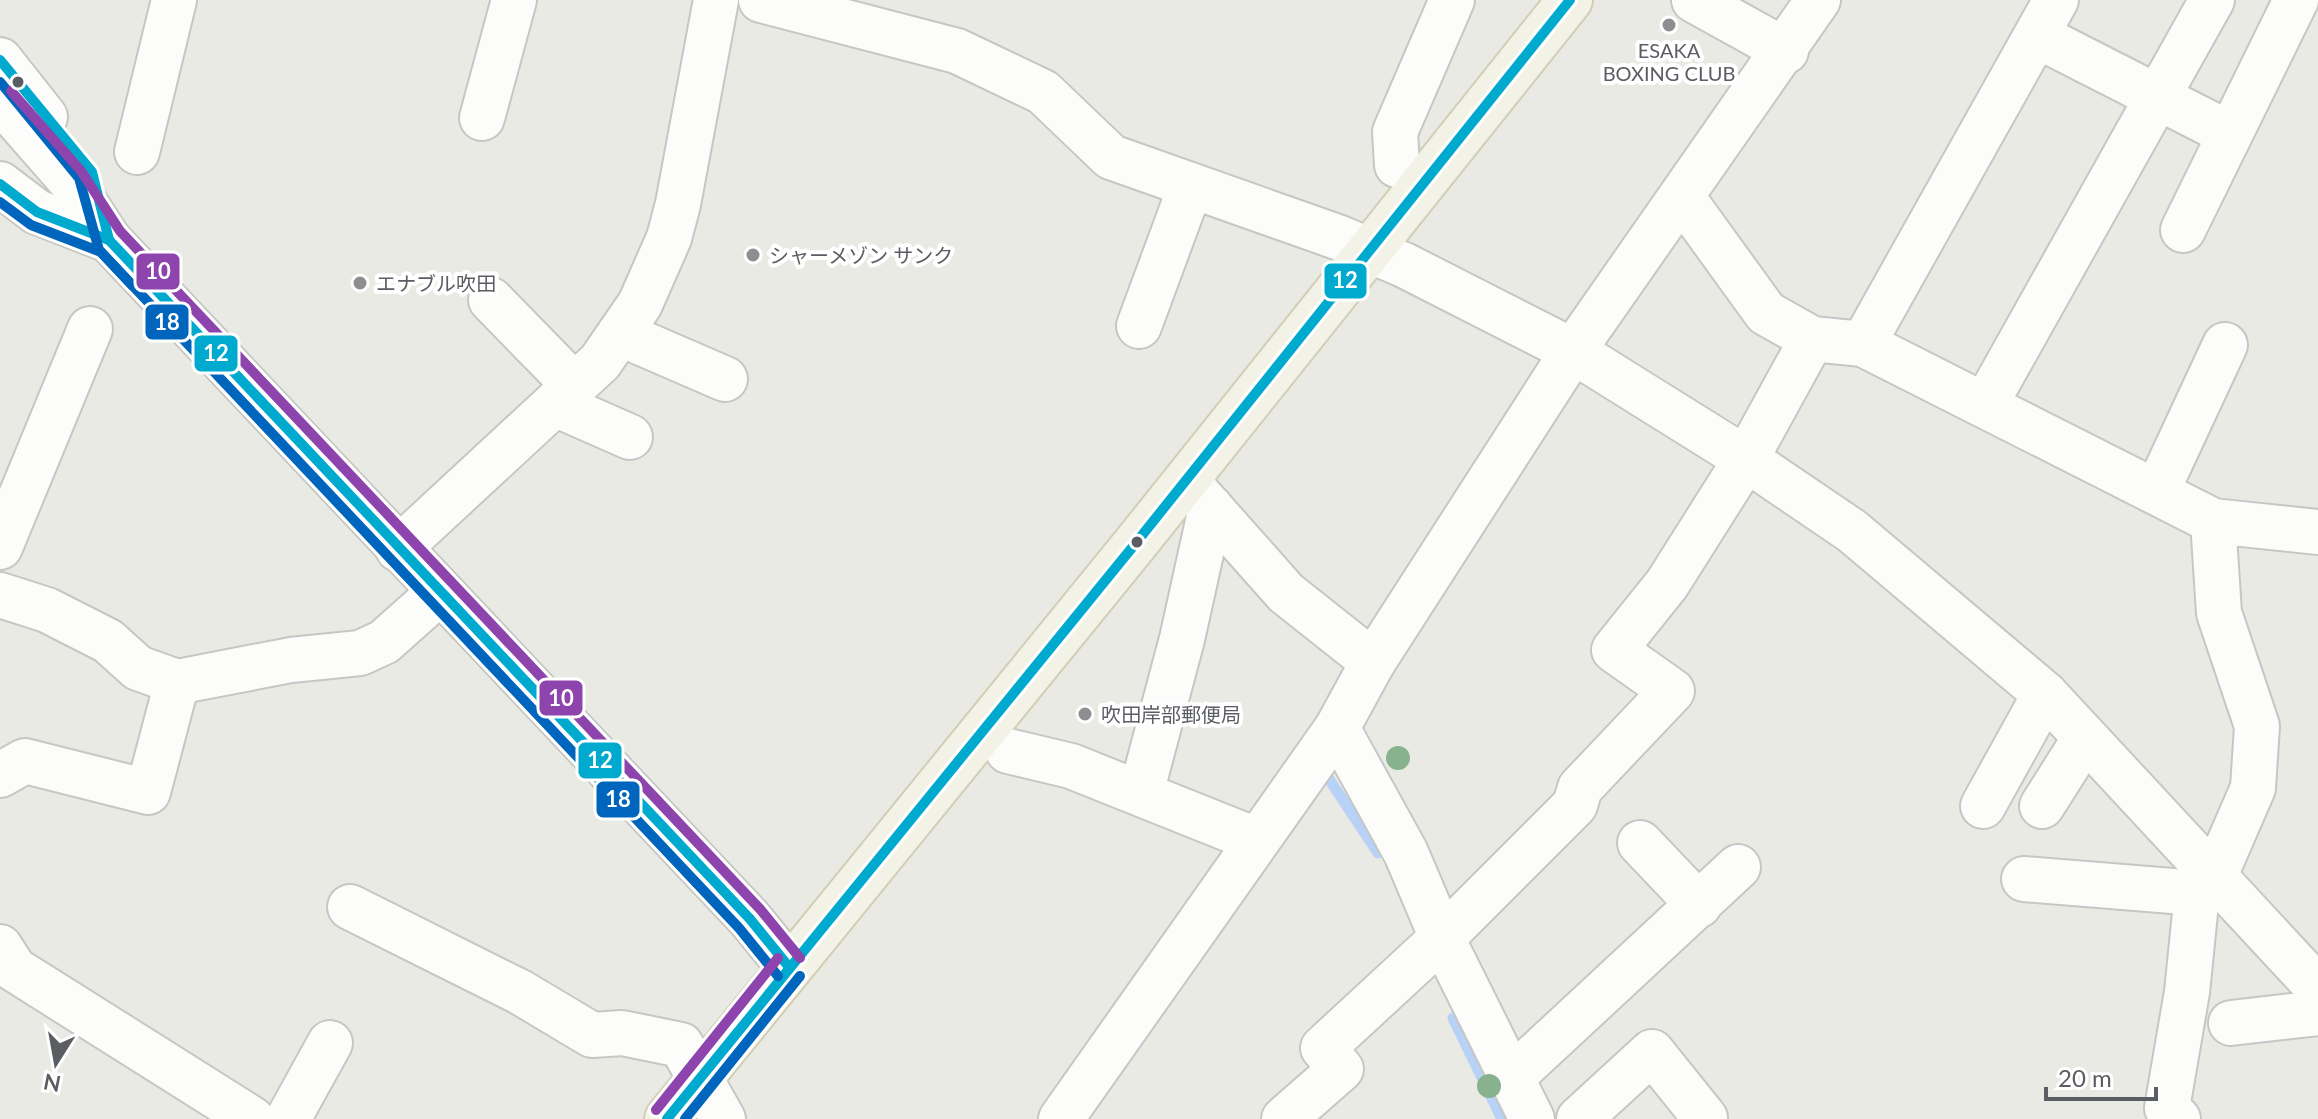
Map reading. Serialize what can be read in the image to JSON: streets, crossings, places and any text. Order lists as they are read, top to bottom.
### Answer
{
  "places": [
    "ESAKA BOXING CLUB",
    "シャーメゾン サンク",
    "エナブル吹田",
    "吹田岸部郵便局"
  ],
  "lines": ["transit line 12", "transit line 18", "transit line 10"],
  "scale_bar": "20 m",
  "north": "bottom"
}
